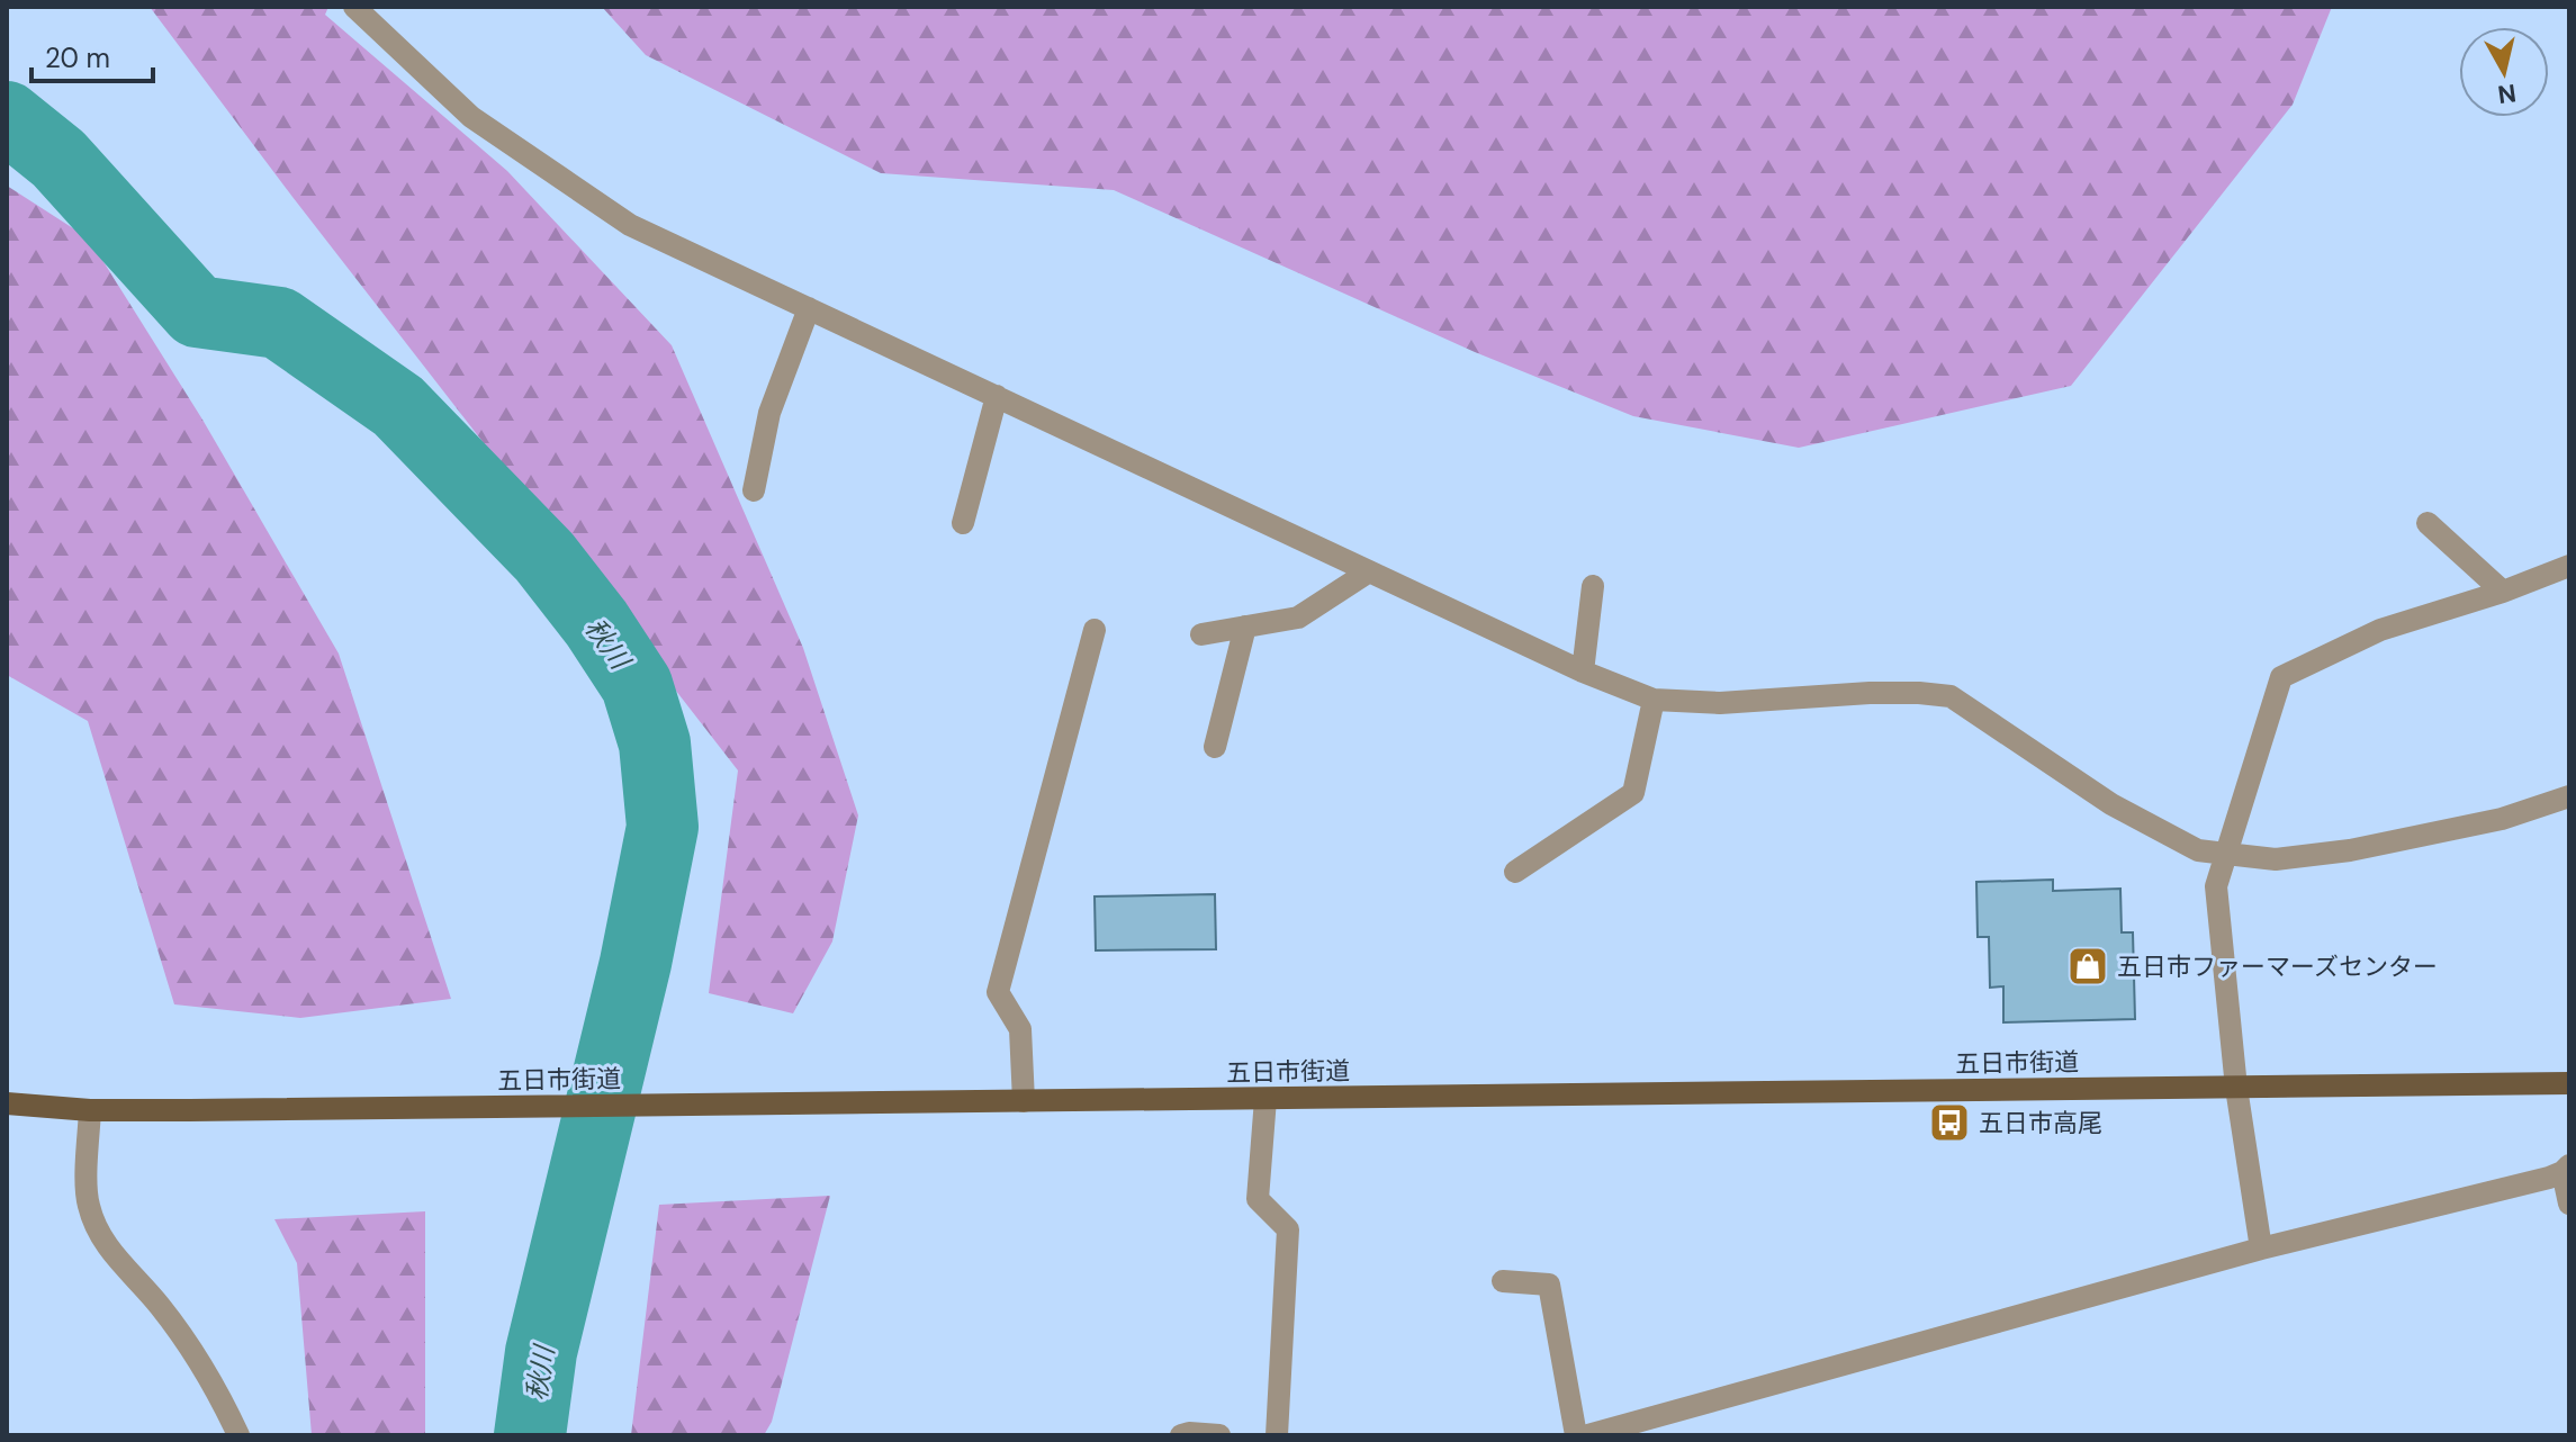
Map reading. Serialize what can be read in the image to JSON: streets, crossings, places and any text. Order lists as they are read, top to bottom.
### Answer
{
  "streets": {
    "main road": ["五日市街道"]
  },
  "water": ["秋川"],
  "places": {
    "shop": ["五日市ファーマーズセンター"],
    "bus stop": ["五日市高尾"]
  },
  "scale_bar": "20 m",
  "north": "bottom"
}
